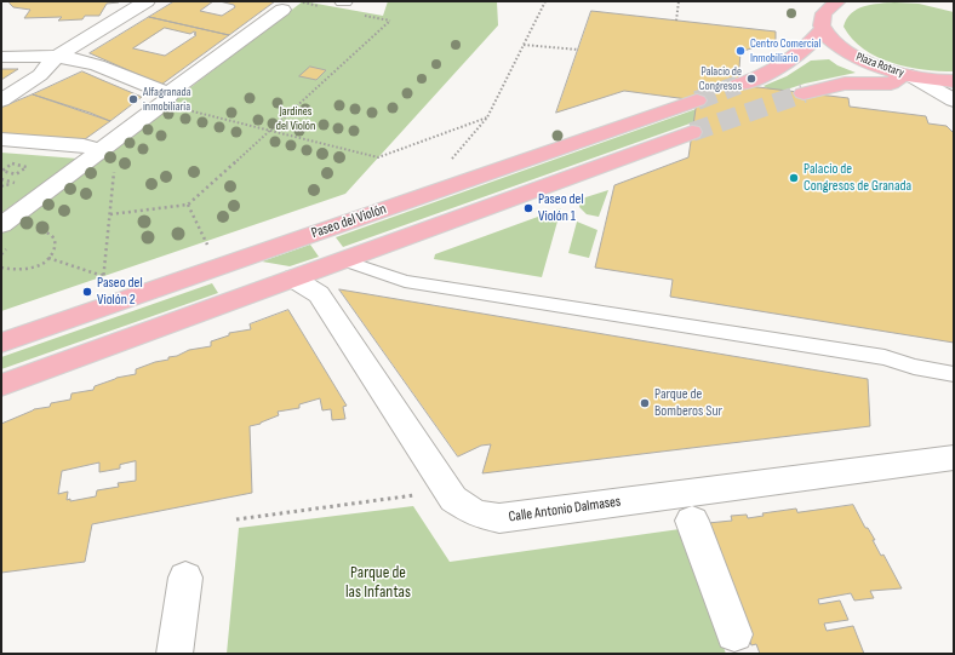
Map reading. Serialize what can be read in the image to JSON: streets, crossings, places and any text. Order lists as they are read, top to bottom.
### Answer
{
  "streets": {
    "main road": ["Plaza Rotary", "Paseo del Violón"],
    "street": ["Calle Antonio Dalmases"]
  },
  "parks": ["Jardines del Violón", "Parque de las Infantas"],
  "places": [
    "Centro Comercial Inmobiliario",
    "Palacio de Congresos",
    "Alfagranada inmobiliaria",
    "Palacio de Congresos de Granada",
    "Paseo del Violón 1",
    "Paseo del Violón 2",
    "Parque de Bomberos Sur"
  ]
}
